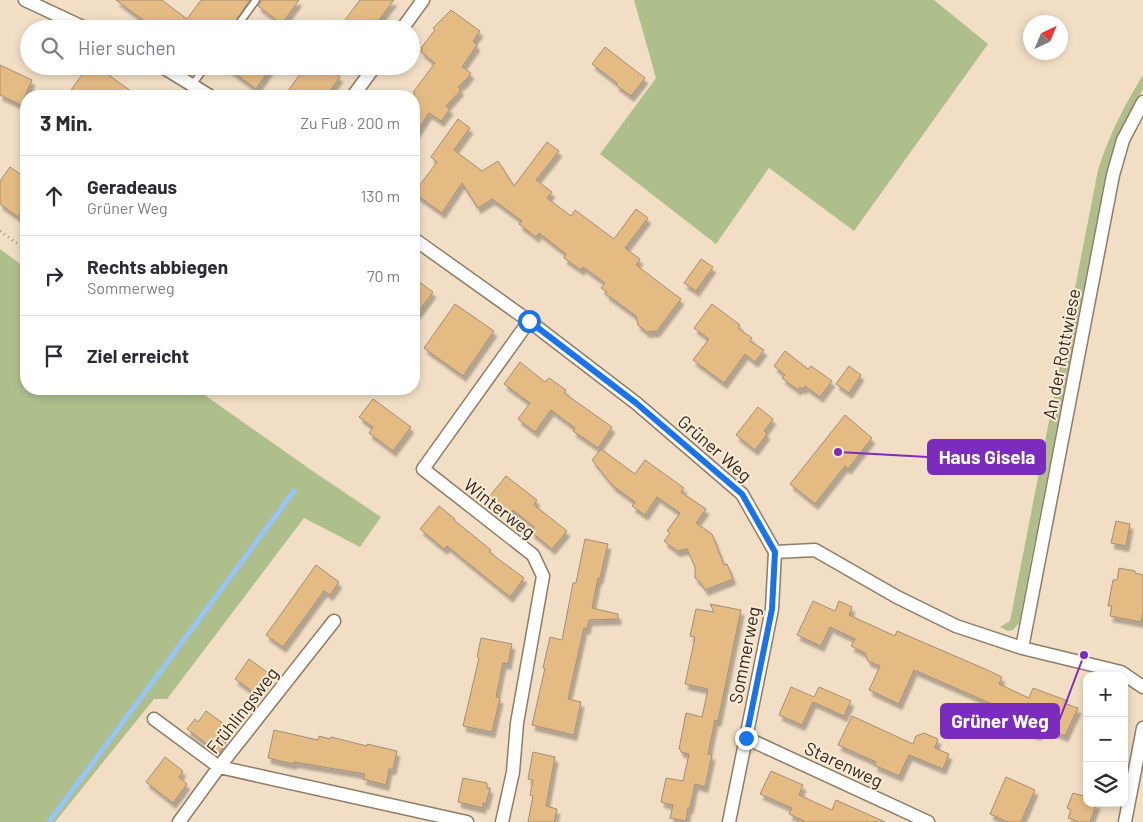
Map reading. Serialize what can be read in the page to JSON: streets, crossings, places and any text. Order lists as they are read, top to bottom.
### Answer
{
  "streets": {
    "street": [
      "An der Rottwiese",
      "Grüner Weg",
      "Winterweg",
      "Sommerweg",
      "Frühlingsweg",
      "Starenweg"
    ]
  },
  "crossings": [
    ["Grüner Weg", "Winterweg"],
    ["Grüner Weg", "Sommerweg"],
    ["Sommerweg", "Starenweg"]
  ],
  "places": ["Haus Gisela", "Grüner Weg"],
  "north": "top right",
  "page": {
    "search": "Hier suchen",
    "heading": ["3 Min.", "Zu Fuß · 200 m"],
    "list": [
      ["Geradeaus", "Grüner Weg", "130 m"],
      ["Rechts abbiegen", "Sommerweg", "70 m"],
      "Ziel erreicht"
    ],
    "map_buttons": ["+", "−"]
  }
}
